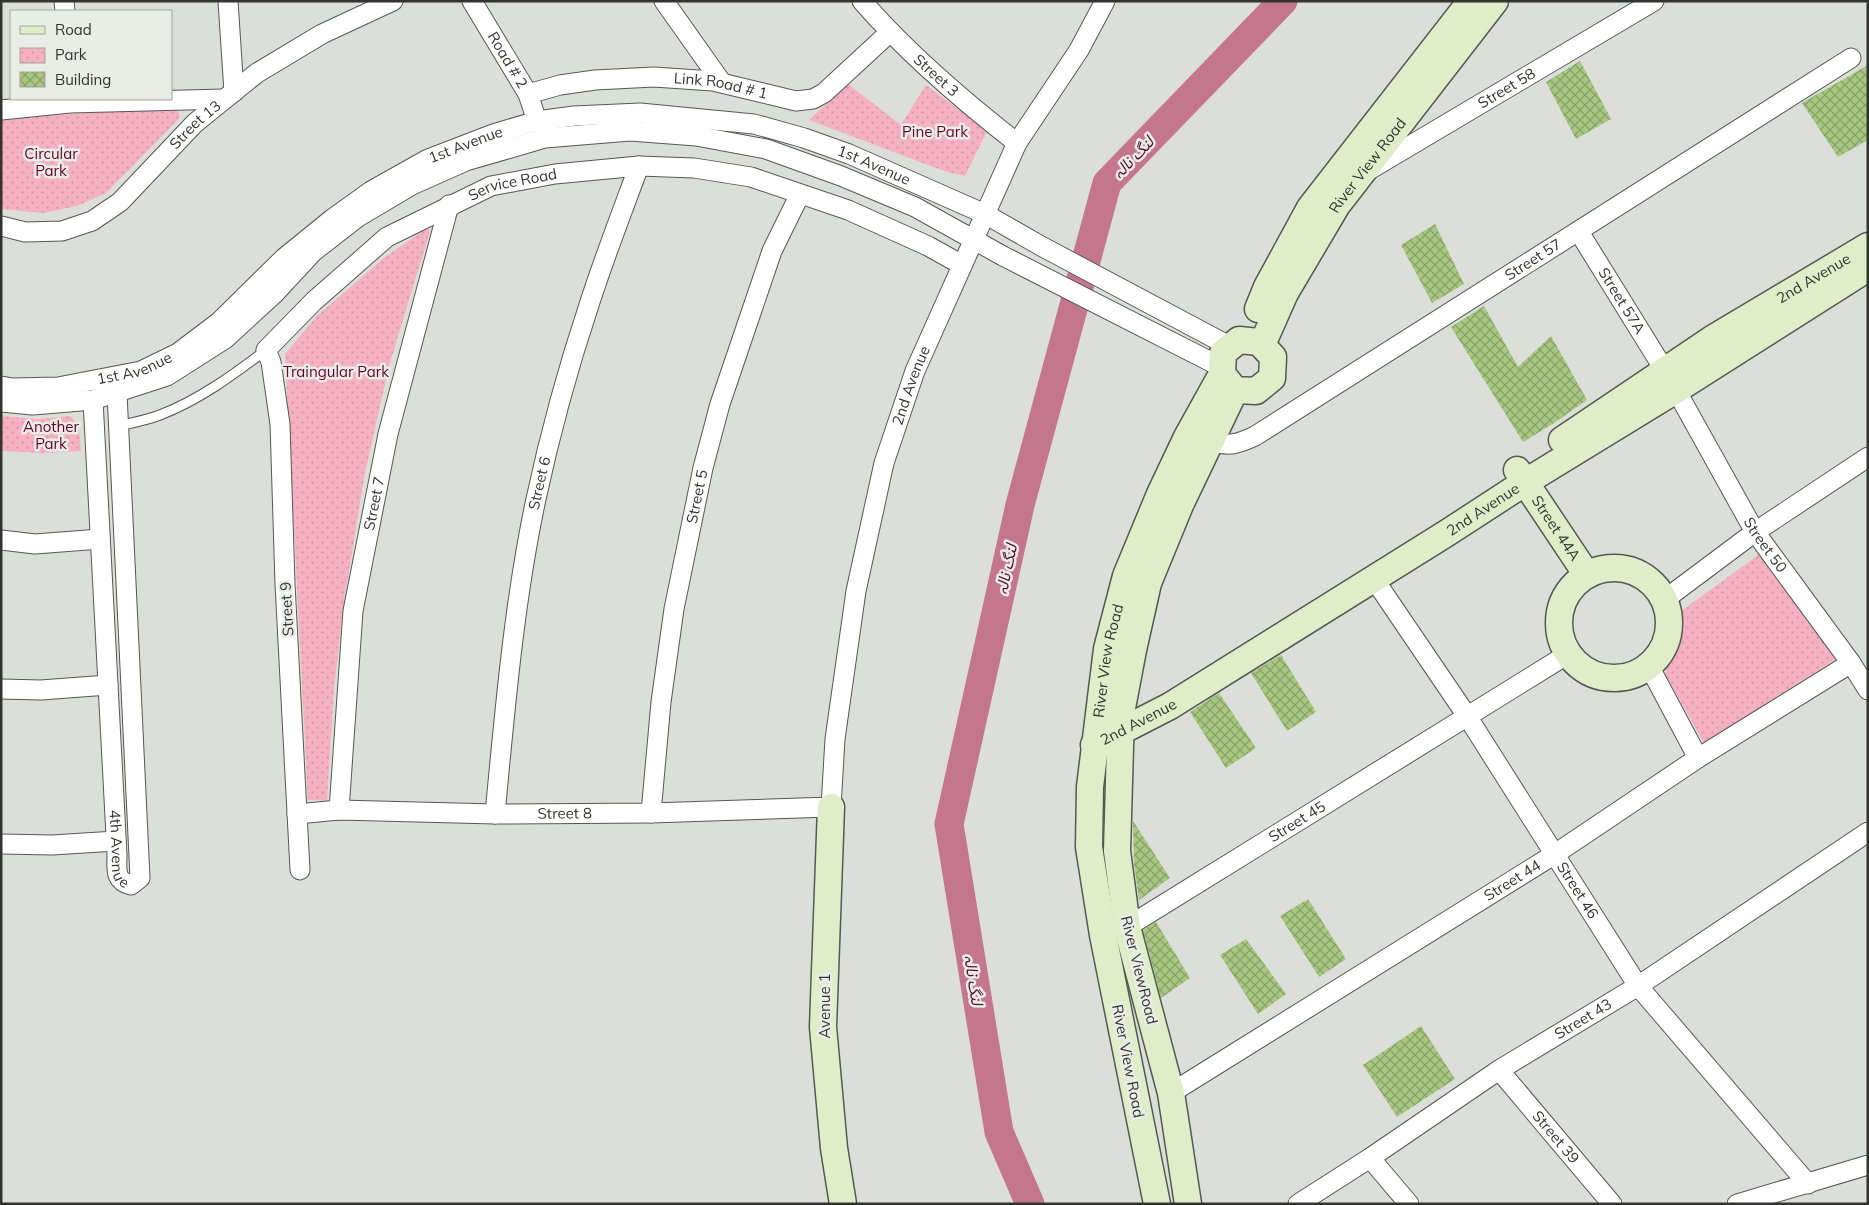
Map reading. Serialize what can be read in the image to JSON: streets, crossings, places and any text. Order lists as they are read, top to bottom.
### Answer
{
  "streets": {
    "street": [
      "Road # 2",
      "Street 3",
      "Link Road # 1",
      "Street 58",
      "Street 13",
      "1st Avenue",
      "River View Road",
      "Service Road",
      "Street 57",
      "2nd Avenue",
      "Street 57A",
      "Street 6",
      "Street 5",
      "Street 7",
      "Street 44A",
      "Street 50",
      "Street 9",
      "Street 8",
      "Street 45",
      "4th Avenue",
      "Street 44",
      "Street 46",
      "River ViewRoad",
      "Avenue 1",
      "Street 43",
      "Street 39"
    ]
  },
  "crossings": [
    ["Road # 2", "Link Road # 1"],
    ["Road # 2", "1st Avenue"],
    ["Street 3", "Link Road # 1"],
    ["Street 3", "2nd Avenue"],
    ["Street 58", "River View Road"],
    ["1st Avenue", "River View Road"],
    ["1st Avenue", "2nd Avenue"],
    ["1st Avenue", "4th Avenue"],
    ["River View Road", "Street 57"],
    ["River View Road", "2nd Avenue"],
    ["River View Road", "River ViewRoad"],
    ["Service Road", "2nd Avenue"],
    ["Service Road", "Street 6"],
    ["Service Road", "Street 5"],
    ["Service Road", "Street 7"],
    ["Service Road", "Street 9"],
    ["Service Road", "4th Avenue"],
    ["Street 57", "Street 57A"],
    ["2nd Avenue", "Street 57A"],
    ["2nd Avenue", "Street 44A"],
    ["2nd Avenue", "Street 50"],
    ["2nd Avenue", "Street 8"],
    ["2nd Avenue", "Street 46"],
    ["2nd Avenue", "River ViewRoad"],
    ["2nd Avenue", "Avenue 1"],
    ["Street 57A", "Street 50"],
    ["Street 6", "Street 8"],
    ["Street 5", "Street 8"],
    ["Street 7", "Street 8"],
    ["Street 44A", "Street 45"],
    ["Street 50", "Street 44"],
    ["Street 9", "Street 8"],
    ["Street 8", "Avenue 1"],
    ["Street 45", "Street 46"],
    ["Street 45", "River ViewRoad"],
    ["Street 44", "Street 46"],
    ["Street 44", "River ViewRoad"],
    ["Street 46", "Street 43"],
    ["Street 43", "Street 39"]
  ],
  "water": ["لنگ نالہ"],
  "parks": [
    "Pine Park",
    "Circular Park",
    "Traingular Park",
    "Another Park"
  ],
  "legend": ["Road", "Park", "Building"]
}
